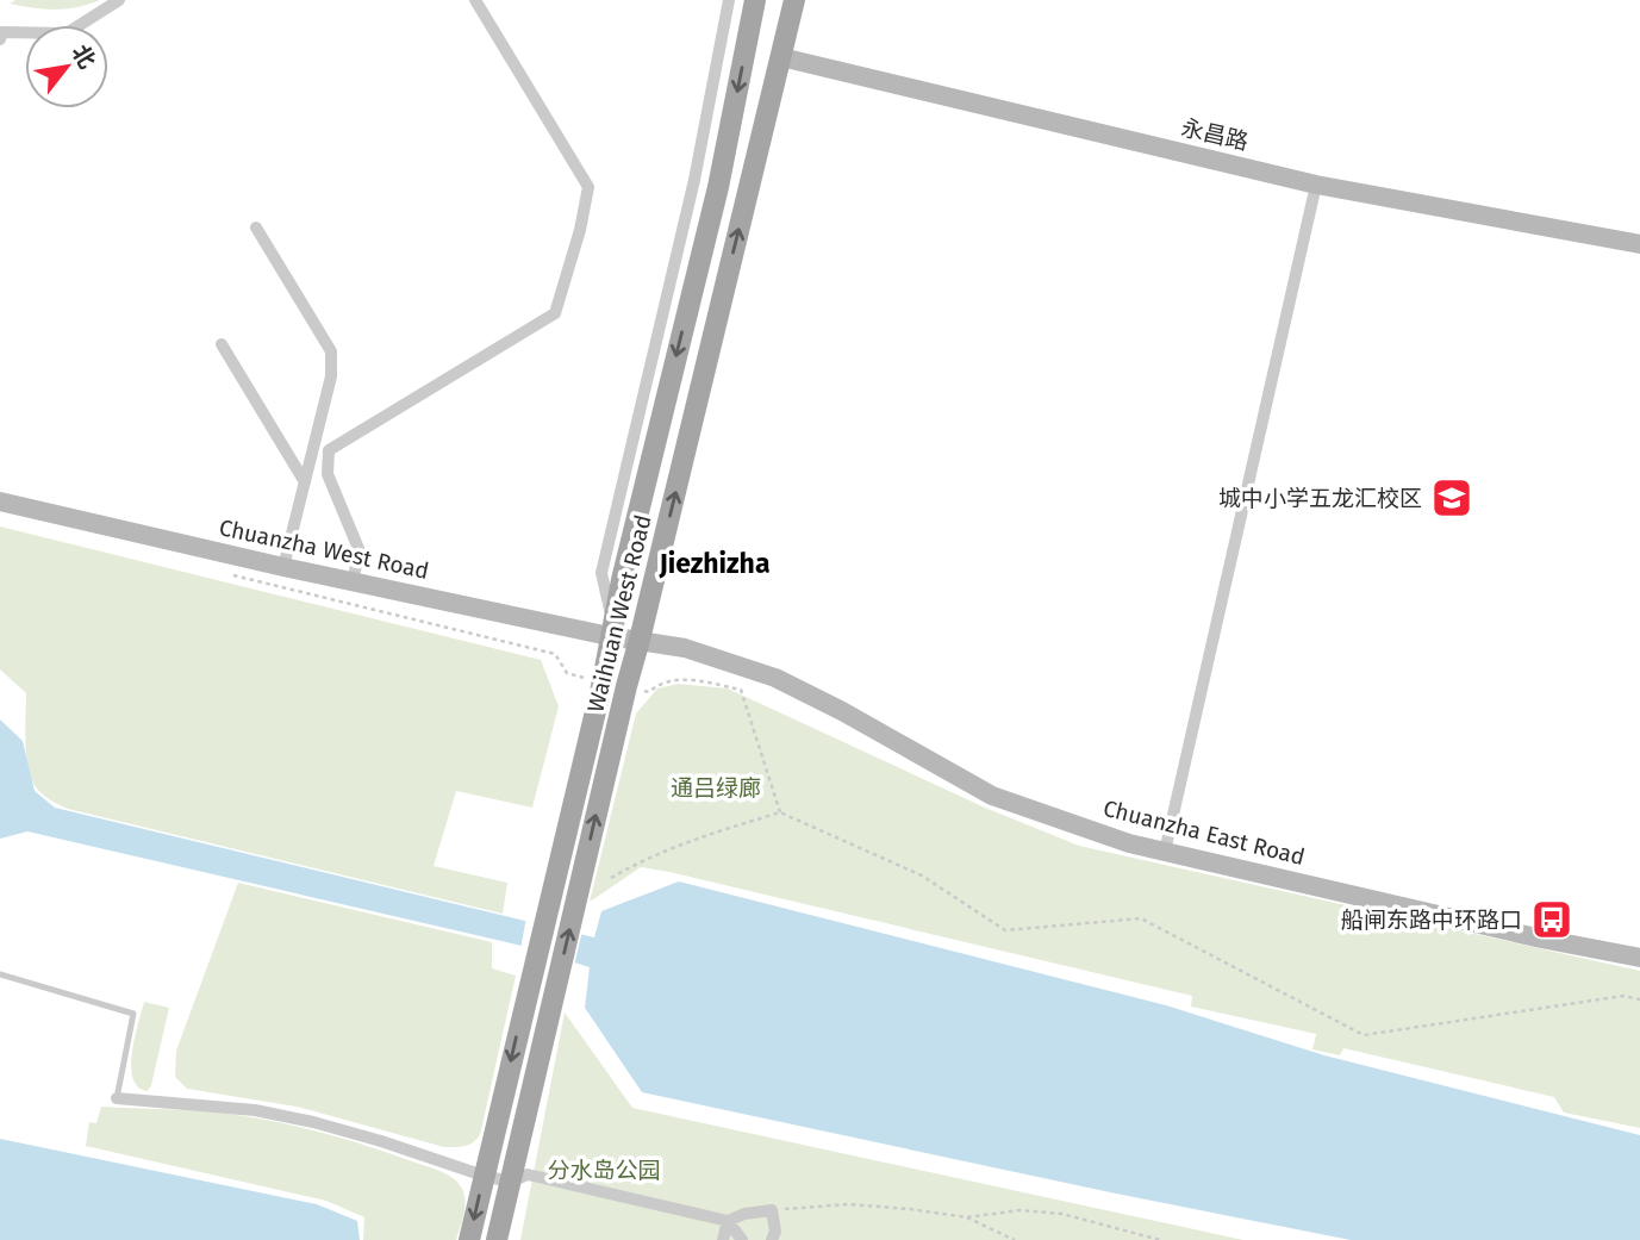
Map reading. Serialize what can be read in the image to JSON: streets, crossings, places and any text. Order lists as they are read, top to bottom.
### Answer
{
  "streets": {
    "main road": ["Waihuan West Road"],
    "street": ["永昌路", "Chuanzha West Road", "Chuanzha East Road"]
  },
  "crossings": [
    ["永昌路", "Waihuan West Road"],
    ["Chuanzha West Road", "Waihuan West Road"],
    ["Chuanzha West Road", "Chuanzha East Road"],
    ["Waihuan West Road", "Chuanzha East Road"]
  ],
  "districts": ["Jiezhizha"],
  "parks": ["通吕绿廊", "分水岛公园"],
  "places": {
    "school or university": ["城中小学五龙汇校区"],
    "bus stop": ["船闸东路中环路口"]
  },
  "north": "top right"
}
